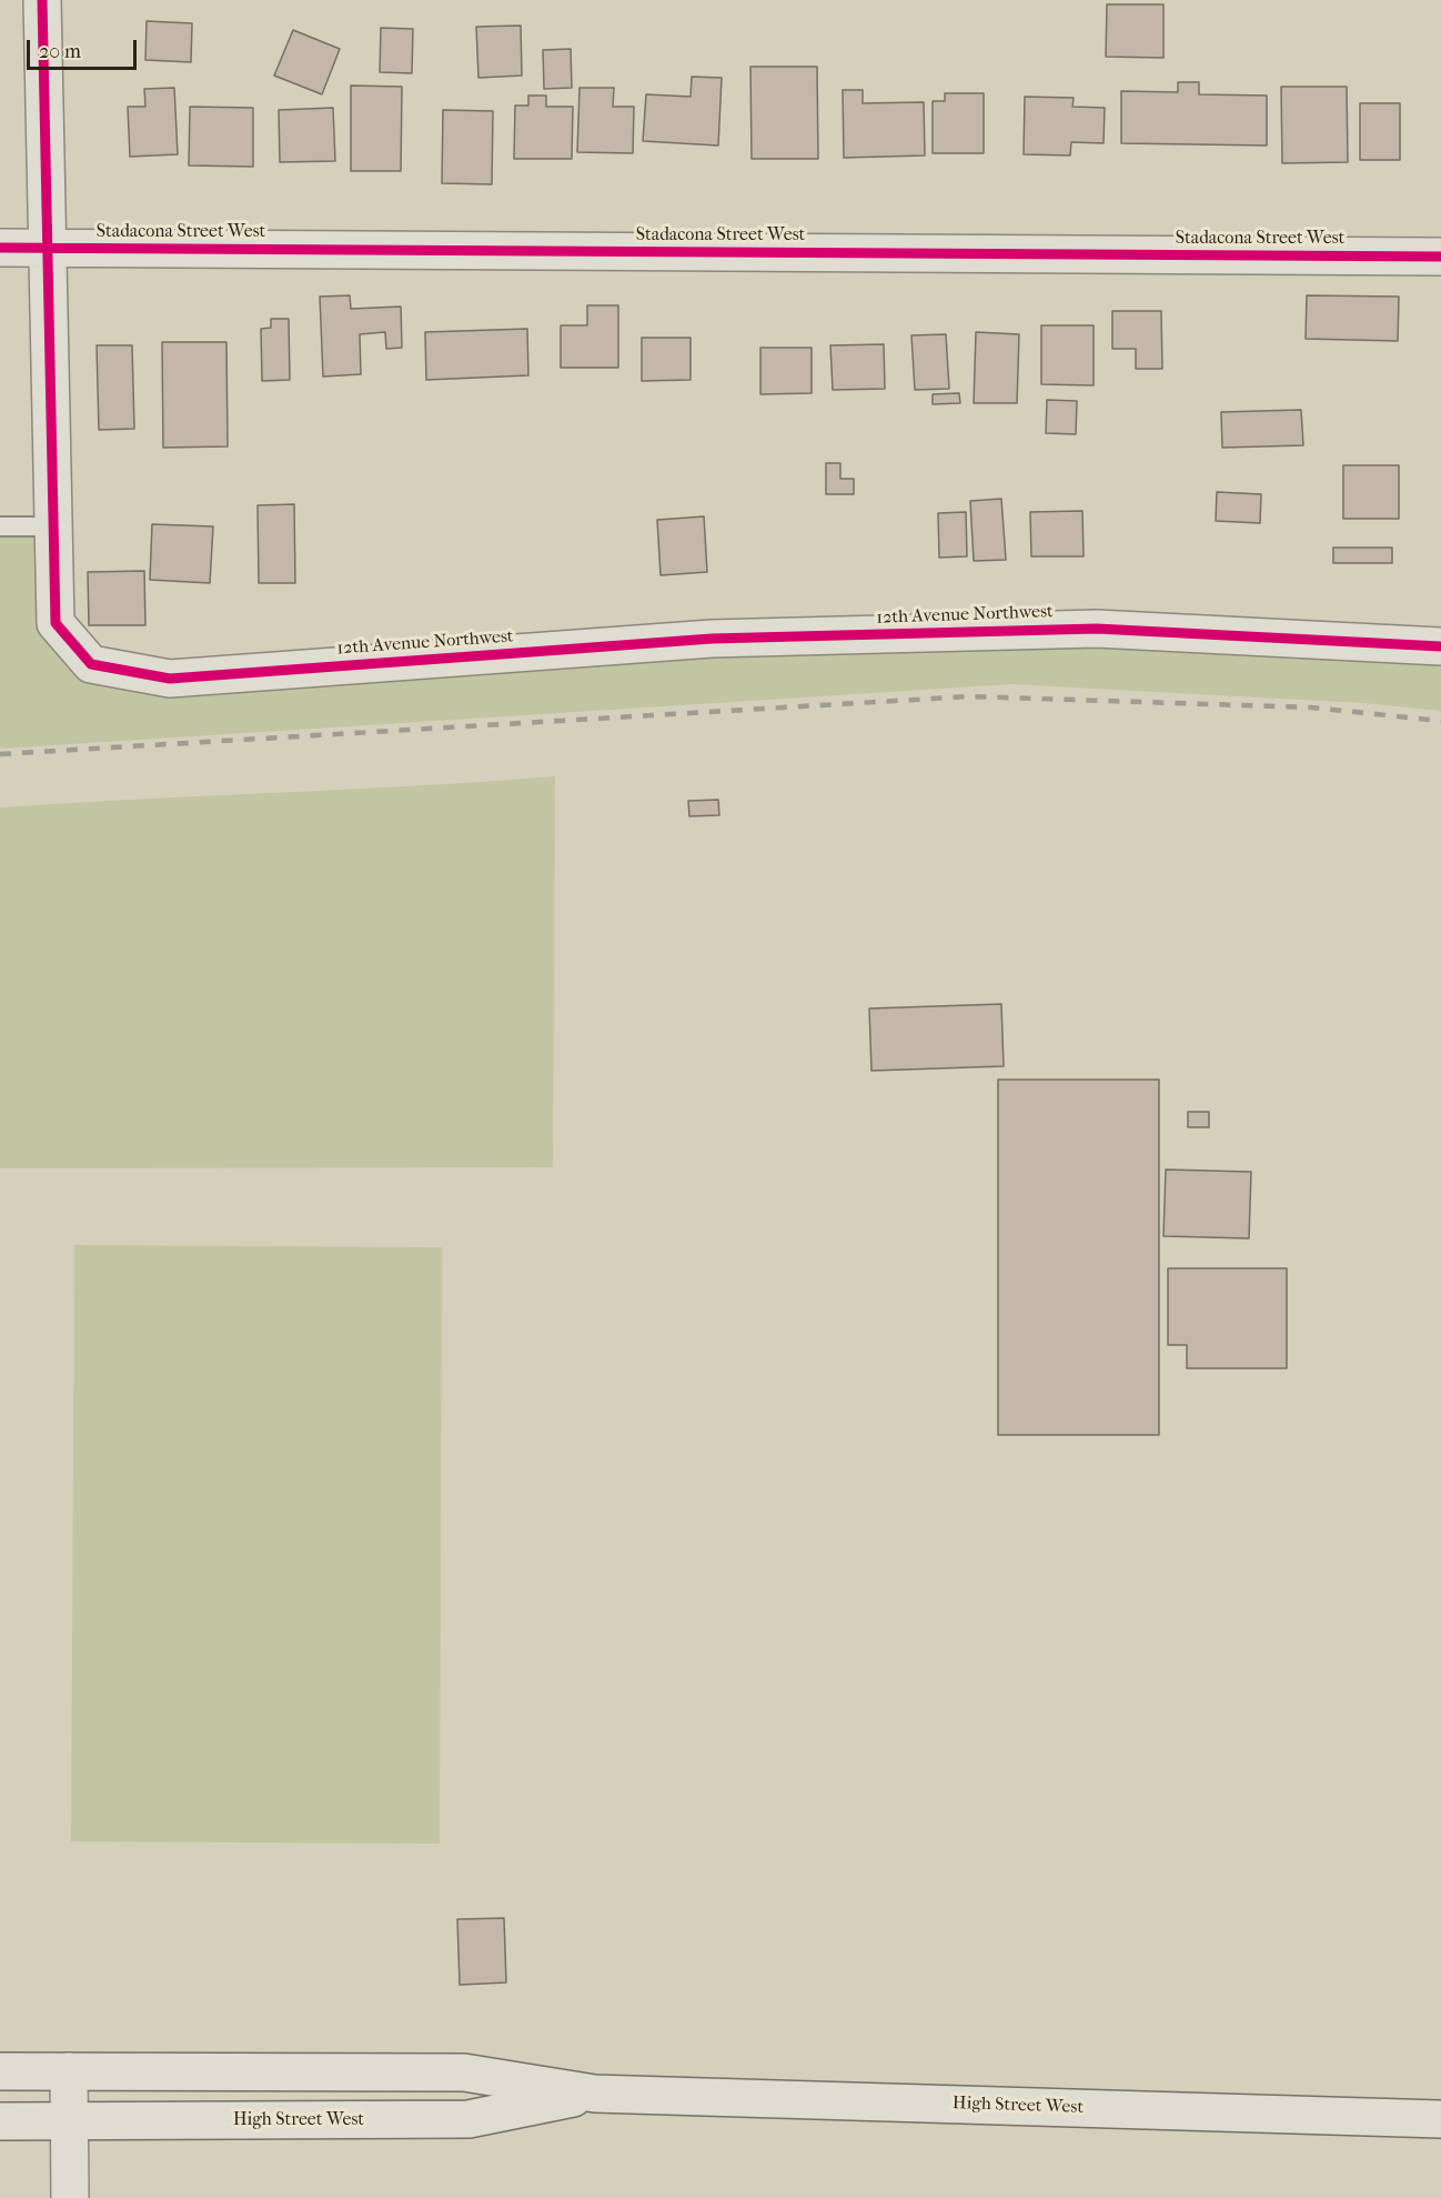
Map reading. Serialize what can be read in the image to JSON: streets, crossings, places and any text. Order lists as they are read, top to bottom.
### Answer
{
  "streets": {
    "street": ["Stadacona Street West", "12th Avenue Northwest", "High Street West"]
  },
  "crossings": [
    ["Stadacona Street West", "12th Avenue Northwest"]
  ],
  "scale_bar": "20 m"
}
